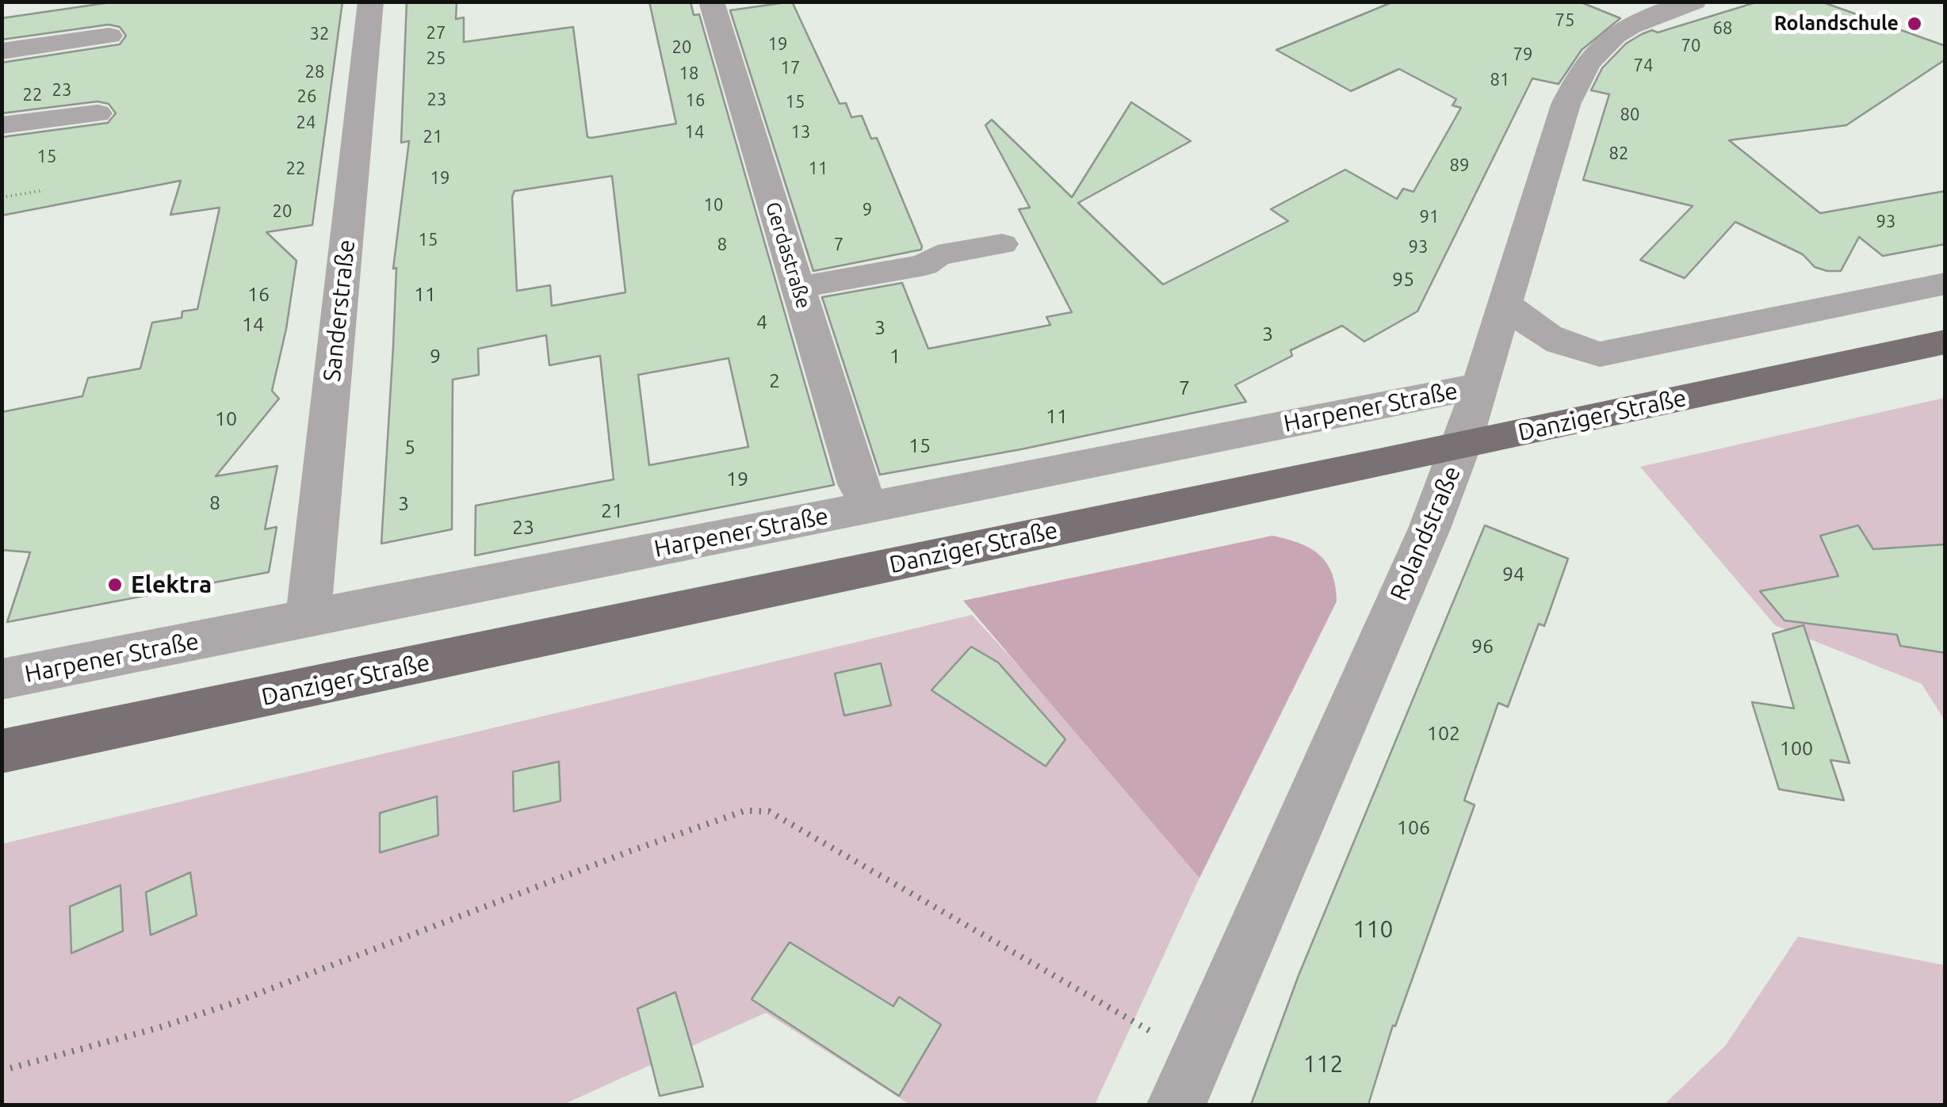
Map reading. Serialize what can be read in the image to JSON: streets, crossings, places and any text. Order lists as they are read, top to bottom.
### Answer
{
  "streets": {
    "main road": ["Danziger Straße"],
    "street": [
      "Gerdastraße",
      "Sanderstraße",
      "Harpener Straße",
      "Rolandstraße"
    ]
  },
  "crossings": [
    ["Gerdastraße", "Harpener Straße"],
    ["Sanderstraße", "Harpener Straße"],
    ["Harpener Straße", "Rolandstraße"],
    ["Danziger Straße", "Rolandstraße"]
  ],
  "places": ["Rolandschule", "Elektra"],
  "house_numbers": [
    "75",
    "68",
    "27",
    "32",
    "19",
    "70",
    "20",
    "79",
    "25",
    "74",
    "17",
    "28",
    "18",
    "81",
    "23",
    "22",
    "26",
    "23",
    "16",
    "15",
    "80",
    "24",
    "14",
    "13",
    "21",
    "82",
    "15",
    "89",
    "22",
    "11",
    "19",
    "10",
    "9",
    "20",
    "91",
    "93",
    "15",
    "8",
    "7",
    "93",
    "95",
    "16",
    "11",
    "4",
    "14",
    "3",
    "3",
    "9",
    "1",
    "2",
    "7",
    "11",
    "10",
    "15",
    "5",
    "19",
    "8",
    "3",
    "21",
    "23",
    "94",
    "96",
    "102",
    "100",
    "106",
    "110",
    "112"
  ]
}
